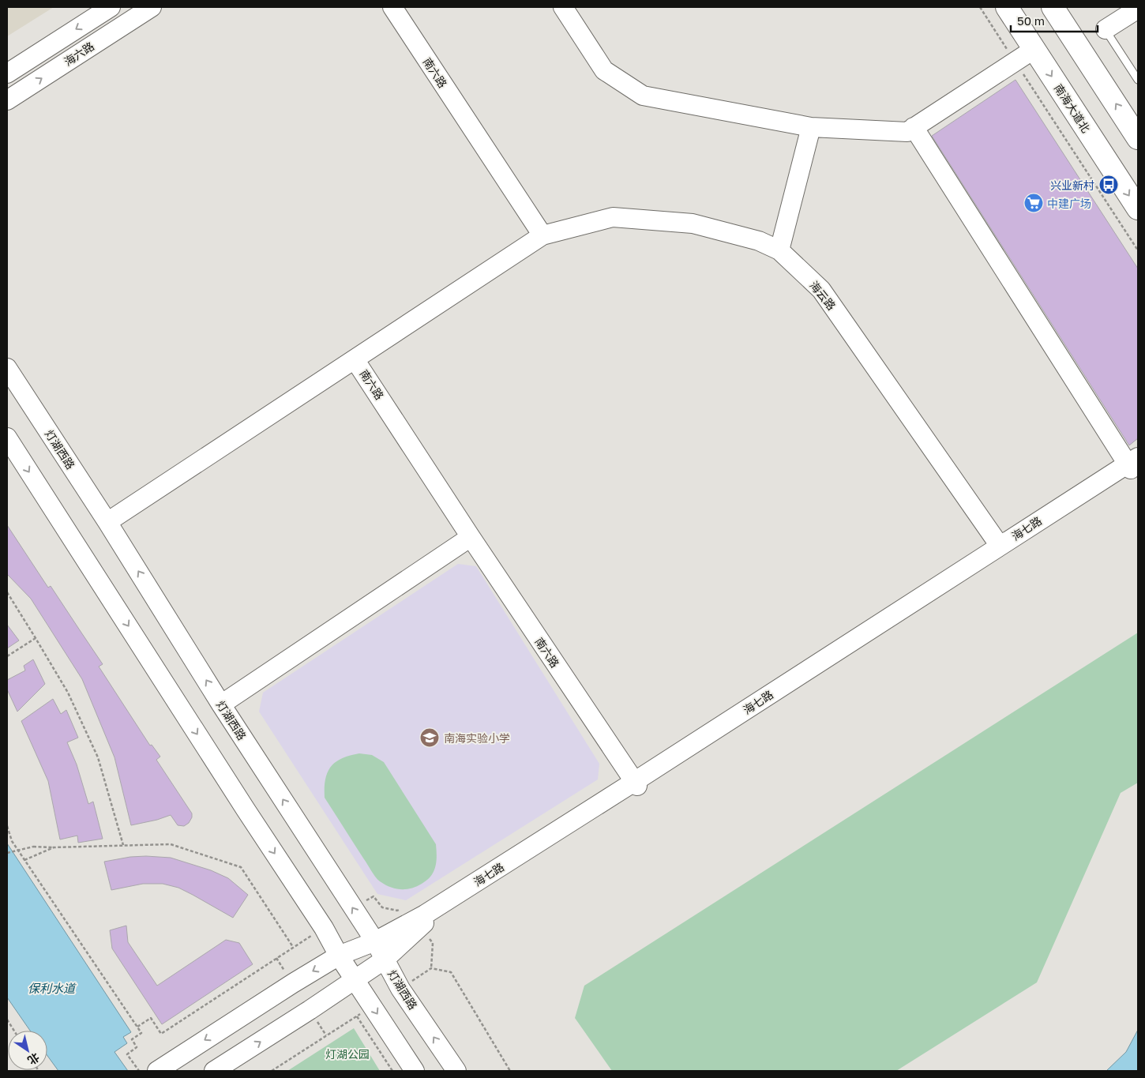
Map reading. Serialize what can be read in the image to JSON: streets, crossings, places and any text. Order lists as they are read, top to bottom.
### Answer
{
  "streets": {
    "highway": ["南海大道北"],
    "main road": [
      "海六路",
      "南六路",
      "海云路",
      "灯湖西路",
      "海七路"
    ]
  },
  "crossings": [
    ["南六路", "海云路"],
    ["南六路", "海七路"],
    ["海云路", "海七路"],
    ["灯湖西路", "海七路"]
  ],
  "water": ["保利水道"],
  "parks": ["灯湖公园"],
  "places": {
    "bus stop": ["兴业新村"],
    "supermarket": ["中建广场"],
    "school or university": ["南海实验小学"]
  },
  "scale_bar": "50 m",
  "north": "bottom right"
}
